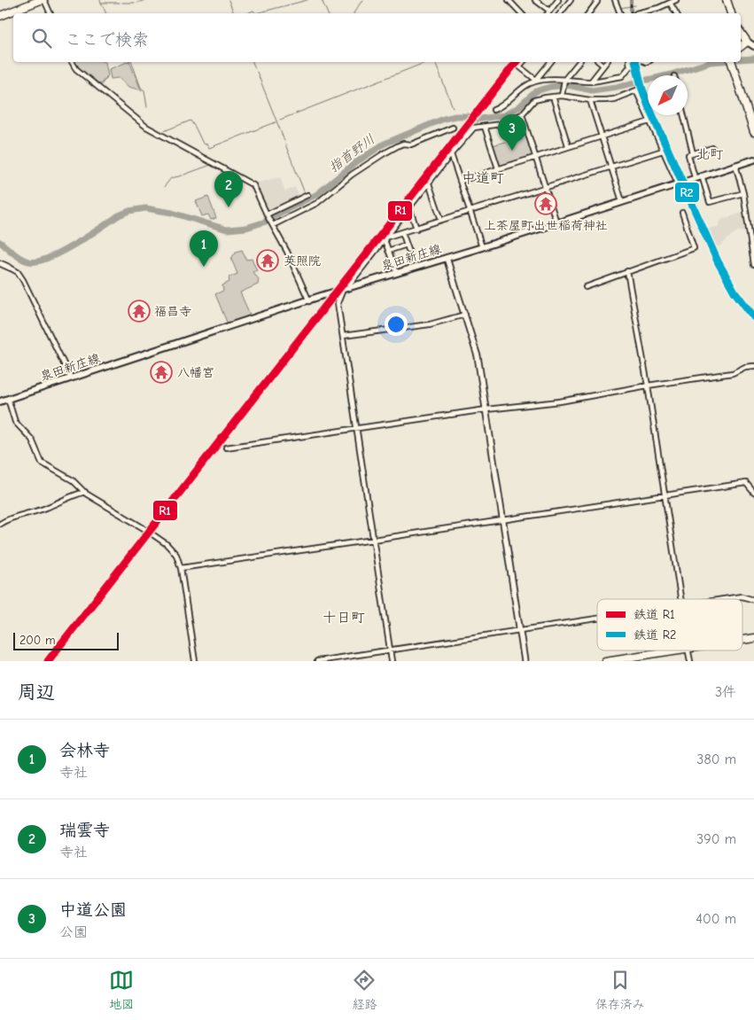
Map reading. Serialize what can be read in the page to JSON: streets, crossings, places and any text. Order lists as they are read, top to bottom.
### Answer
{
  "streets": {
    "main road": ["泉田新庄線"]
  },
  "districts": ["北町", "中道町", "十日町"],
  "water": ["指首野川"],
  "places": {
    "temple": [
      "上茶屋町出世稲荷神社",
      "英照院",
      "福昌寺",
      "八幡宮"
    ]
  },
  "lines": ["rail line R1", "rail line R2"],
  "legend": ["鉄道 R1", "鉄道 R2"],
  "scale_bar": "200 m",
  "north": "bottom left",
  "page": {
    "search": "ここで検索",
    "pins": ["3", "2", "1"],
    "scale": "200 m",
    "heading": ["周辺", "3件"],
    "list": [
      {
        "mark": "1",
        "name": "会林寺",
        "note": "寺社",
        "value": "380 m"
      },
      {
        "mark": "2",
        "name": "瑞雲寺",
        "note": "寺社",
        "value": "390 m"
      },
      {
        "mark": "3",
        "name": "中道公園",
        "note": "公園",
        "value": "400 m"
      }
    ],
    "nav": ["地図", "経路", "保存済み"]
  }
}
